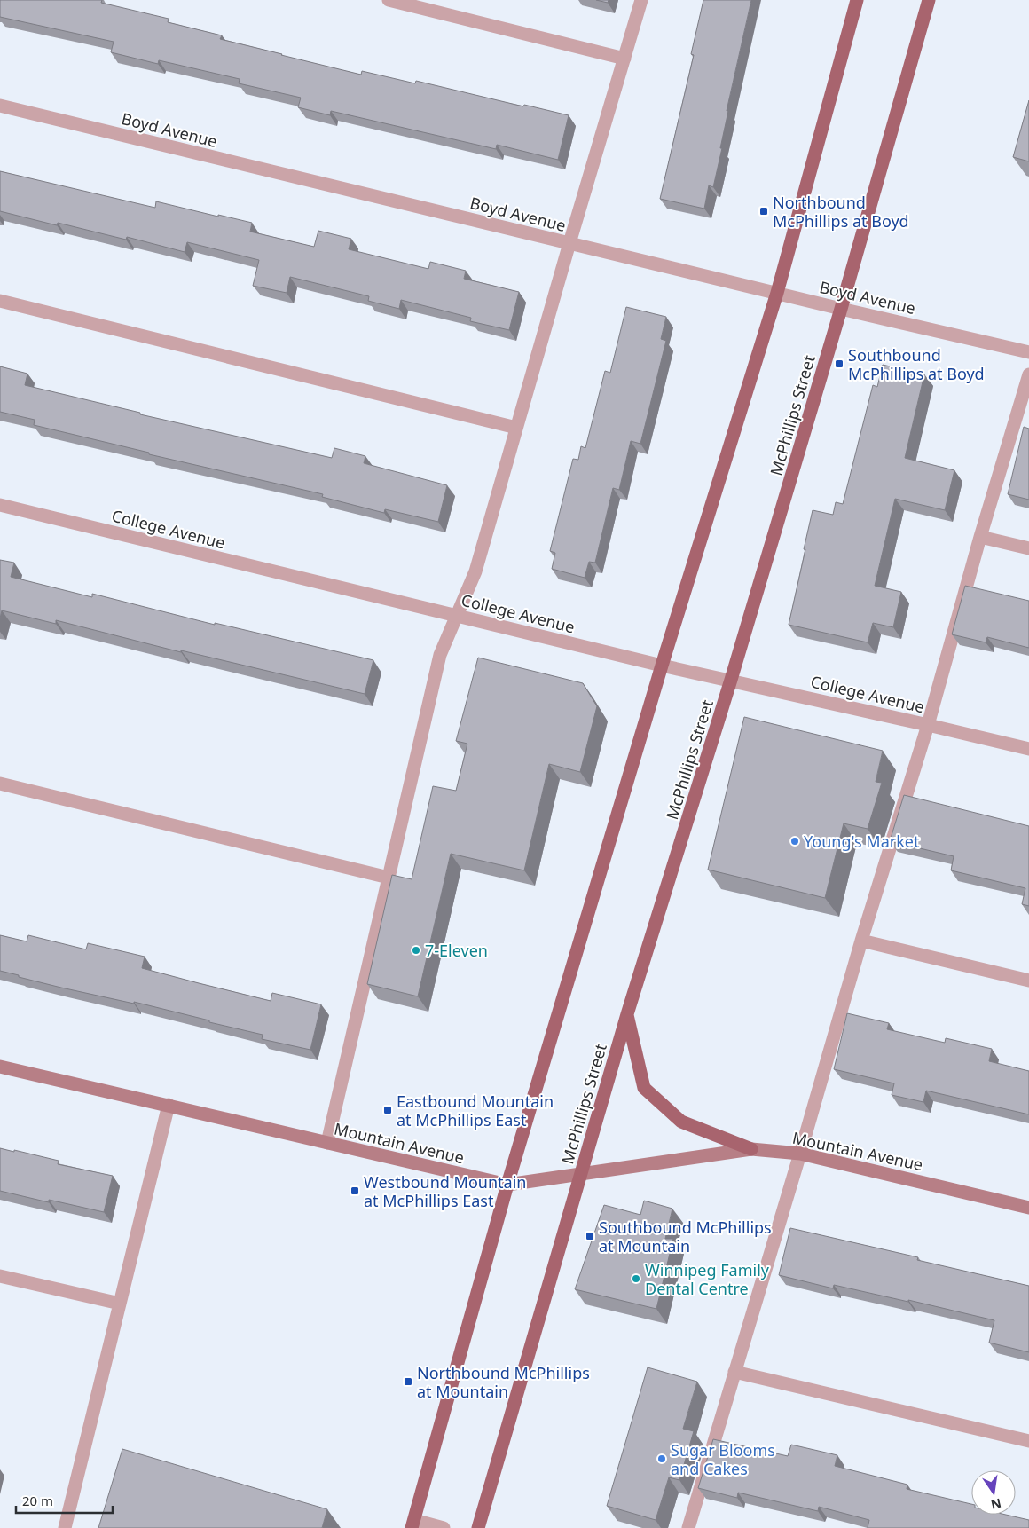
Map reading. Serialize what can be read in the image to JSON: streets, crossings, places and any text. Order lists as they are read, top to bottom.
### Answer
{
  "streets": {
    "main road": ["McPhillips Street"],
    "street": ["Boyd Avenue", "College Avenue", "Mountain Avenue"]
  },
  "crossings": [
    ["Boyd Avenue", "McPhillips Street"],
    ["McPhillips Street", "College Avenue"],
    ["McPhillips Street", "Mountain Avenue"]
  ],
  "places": {
    "transit": [
      "Northbound McPhillips at Boyd",
      "Southbound McPhillips at Boyd",
      "Eastbound Mountain at McPhillips East",
      "Westbound Mountain at McPhillips East",
      "Southbound McPhillips at Mountain",
      "Northbound McPhillips at Mountain"
    ],
    "other": [
      "Young's Market",
      "7-Eleven",
      "Winnipeg Family Dental Centre",
      "Sugar Blooms and Cakes"
    ]
  },
  "scale_bar": "20 m",
  "north": "bottom"
}
